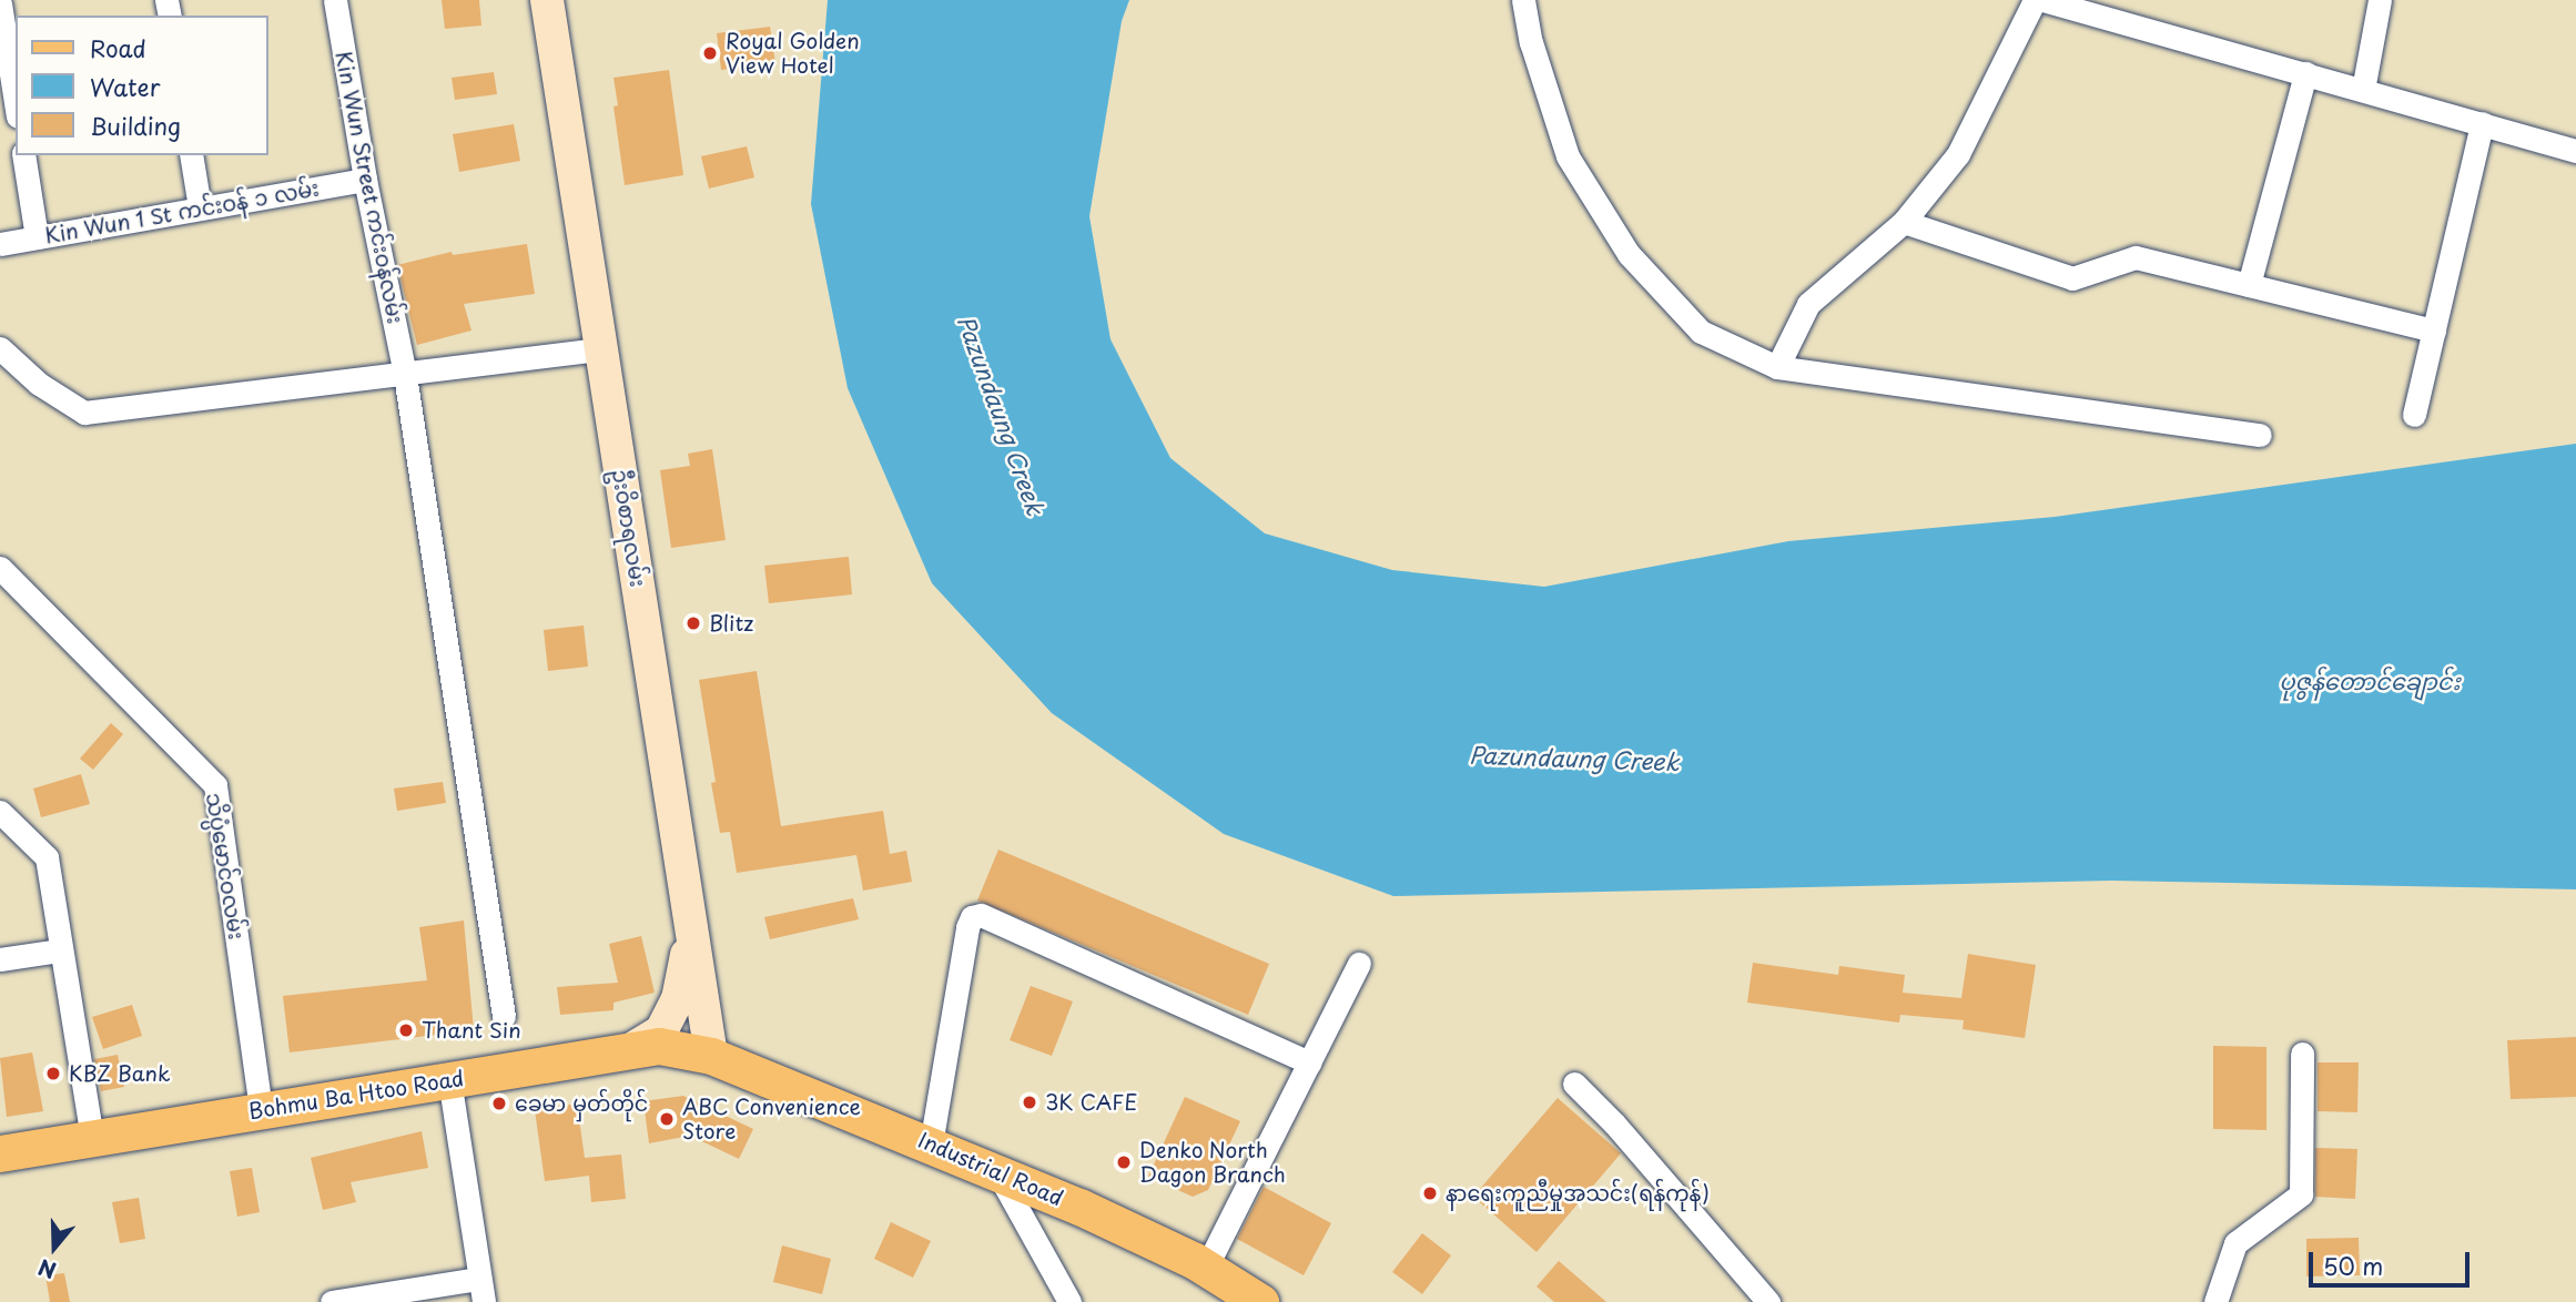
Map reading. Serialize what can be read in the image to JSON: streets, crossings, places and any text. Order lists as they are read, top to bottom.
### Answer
{
  "streets": {
    "main road": ["ဦးဝိစာရလမ်း", "Bohmu Ba Htoo Road", "Industrial Road"],
    "street": ["Kin Wun Street ကင်းဝန်လမ်း", "Kin Wun 1 St ကင်းဝန် ၁ လမ်း", "သိပ္ပံမောင်ဝလမ်း"]
  },
  "crossings": [
    ["Kin Wun Street ကင်းဝန်လမ်း", "Kin Wun 1 St ကင်းဝန် ၁ လမ်း"],
    ["ဦးဝိစာရလမ်း", "Bohmu Ba Htoo Road"],
    ["ဦးဝိစာရလမ်း", "Industrial Road"],
    ["သိပ္ပံမောင်ဝလမ်း", "Bohmu Ba Htoo Road"],
    ["Bohmu Ba Htoo Road", "Industrial Road"]
  ],
  "water": ["Pazundaung Creek", "ပုဇွန်တောင်ချောင်း"],
  "places": [
    "Royal Golden View Hotel",
    "Blitz",
    "Thant Sin",
    "KBZ Bank",
    "3K CAFE",
    "ခေမာ မှတ်တိုင်",
    "ABC Convenience Store",
    "Denko North Dagon Branch",
    "နာရေးကူညီမှုအသင်း(ရန်ကုန်)"
  ],
  "legend": ["Road", "Water", "Building"],
  "scale_bar": "50 m",
  "north": "bottom"
}
